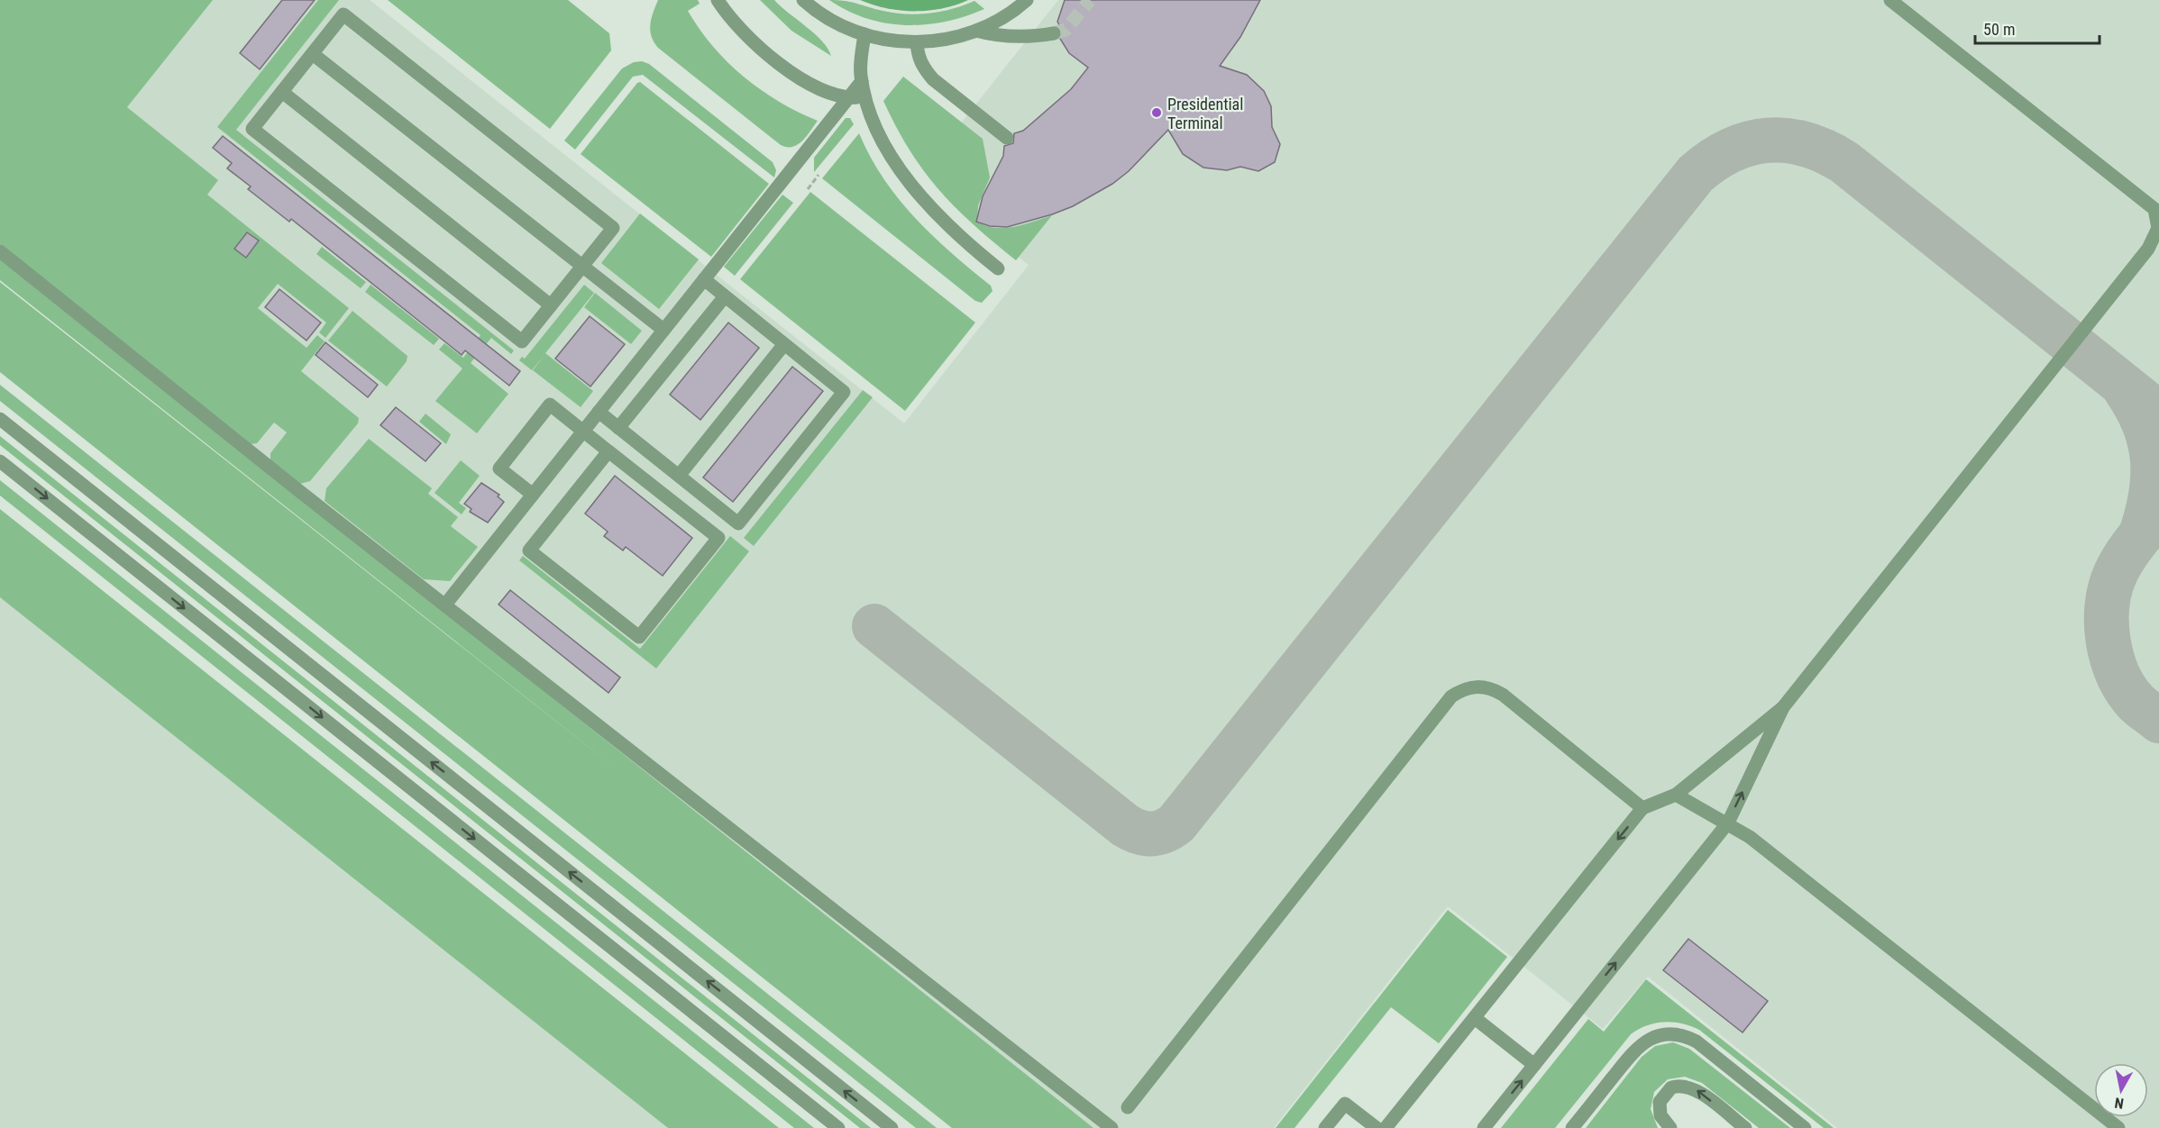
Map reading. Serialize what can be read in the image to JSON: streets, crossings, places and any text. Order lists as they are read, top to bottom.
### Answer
{
  "places": ["Presidential Terminal"],
  "scale_bar": "50 m",
  "north": "bottom"
}
